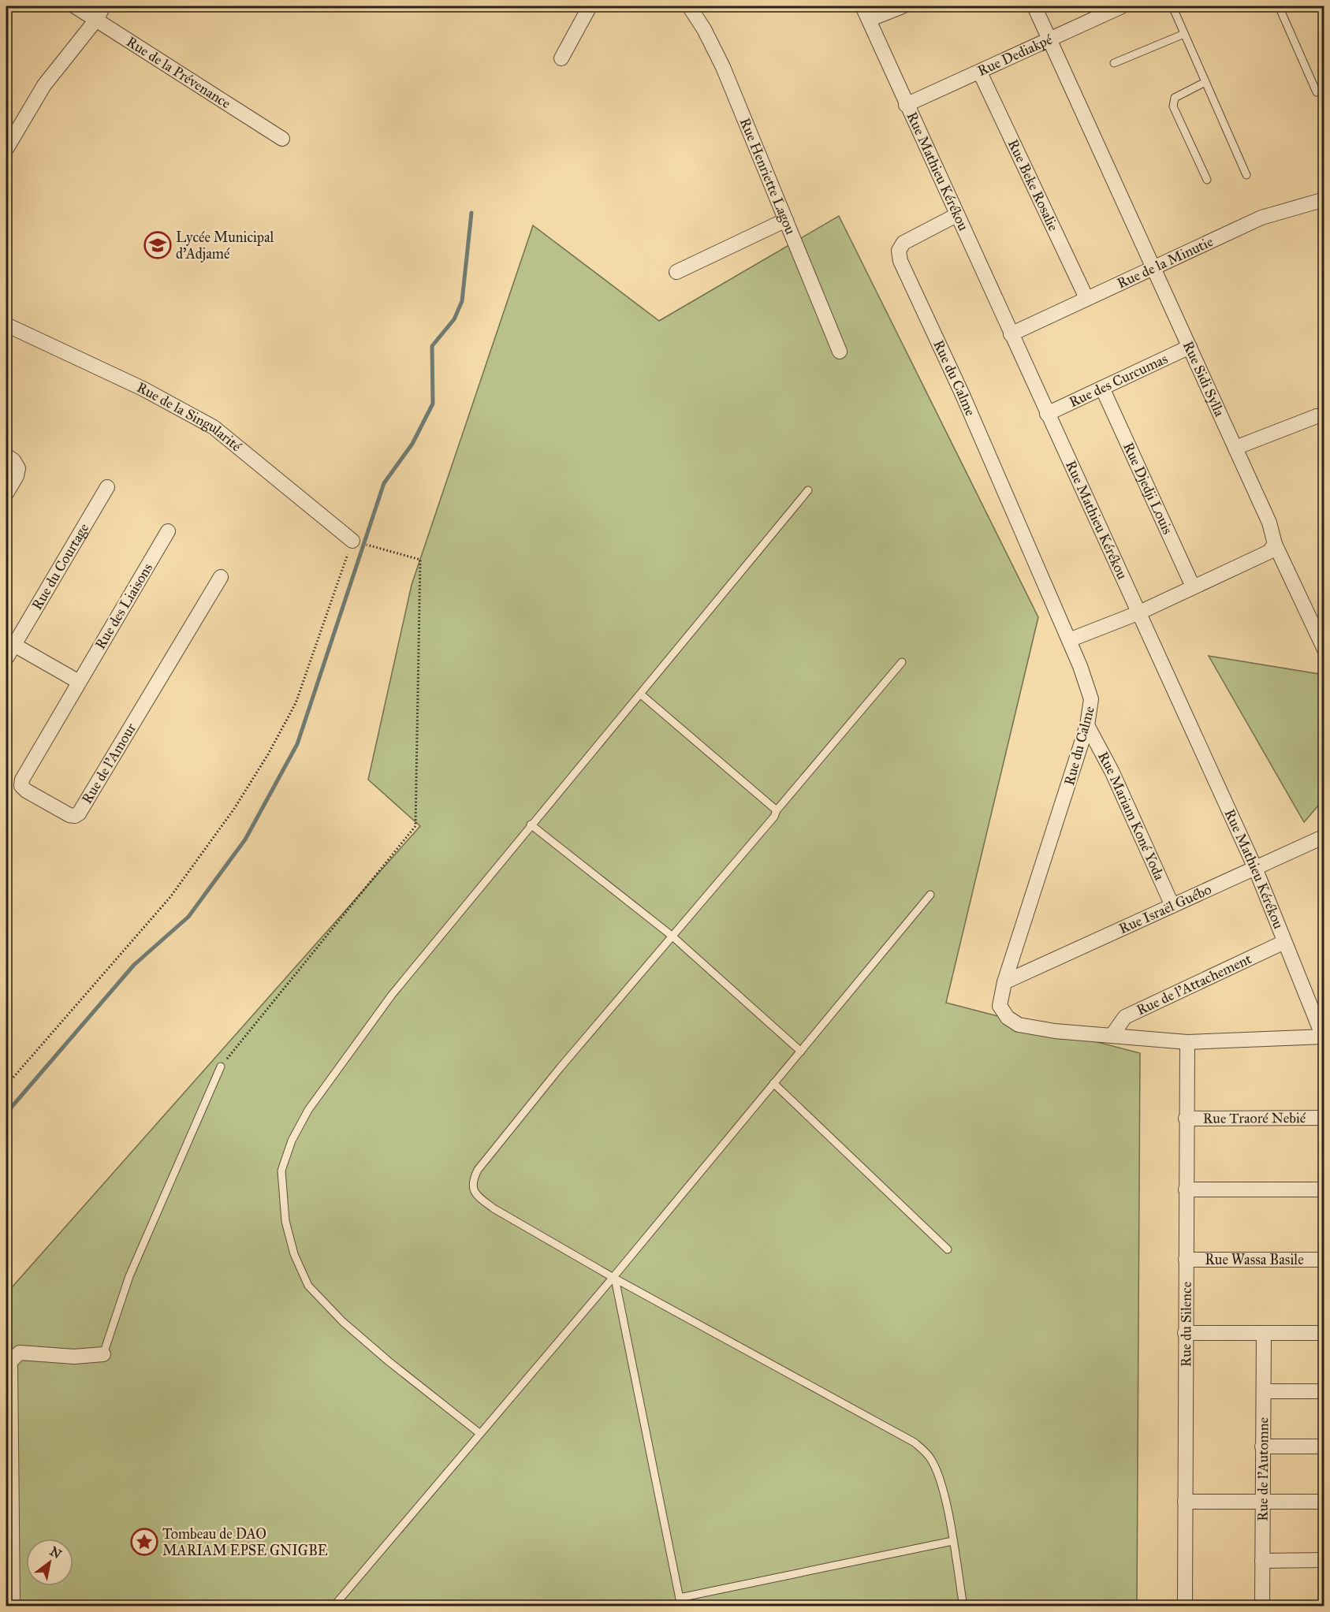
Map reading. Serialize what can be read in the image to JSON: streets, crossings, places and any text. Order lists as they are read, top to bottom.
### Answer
{
  "streets": {
    "street": [
      "Rue Dediakpé",
      "Rue de la Prévenance",
      "Rue Mathieu Kérékou",
      "Rue Henriette Lagou",
      "Rue Beke Rosalie",
      "Rue de la Minutie",
      "Rue du Calme",
      "Rue Sidi Sylla",
      "Rue des Curcumas",
      "Rue de la Singularité",
      "Rue Djedji Louis",
      "Rue du Courtage",
      "Rue des Liaisons",
      "Rue de l'Amour",
      "Rue Mariam Koné Yoda",
      "Rue Israël Guébo",
      "Rue de l'Attachement",
      "Rue Traoré Nebié",
      "Rue Wassa Basile",
      "Rue du Silence",
      "Rue de l'Automne"
    ]
  },
  "crossings": [
    ["Rue Dediakpé", "Rue Mathieu Kérékou"],
    ["Rue Dediakpé", "Rue Beke Rosalie"],
    ["Rue Dediakpé", "Rue Sidi Sylla"],
    ["Rue Mathieu Kérékou", "Rue de la Minutie"],
    ["Rue Mathieu Kérékou", "Rue du Calme"],
    ["Rue Mathieu Kérékou", "Rue des Curcumas"],
    ["Rue Mathieu Kérékou", "Rue Israël Guébo"],
    ["Rue Mathieu Kérékou", "Rue de l'Attachement"],
    ["Rue Beke Rosalie", "Rue de la Minutie"],
    ["Rue de la Minutie", "Rue Sidi Sylla"],
    ["Rue du Calme", "Rue Mariam Koné Yoda"],
    ["Rue du Calme", "Rue Israël Guébo"],
    ["Rue du Calme", "Rue de l'Attachement"],
    ["Rue du Calme", "Rue du Silence"],
    ["Rue Sidi Sylla", "Rue des Curcumas"],
    ["Rue des Curcumas", "Rue Djedji Louis"],
    ["Rue des Liaisons", "Rue de l'Amour"],
    ["Rue Mariam Koné Yoda", "Rue Israël Guébo"],
    ["Rue Traoré Nebié", "Rue du Silence"],
    ["Rue Wassa Basile", "Rue du Silence"]
  ],
  "places": {
    "school or university": ["Lycée Municipal d'Adjamé"],
    "place": ["Tombeau de DAO MARIAM EPSE GNIGBE"]
  },
  "north": "top right"
}
